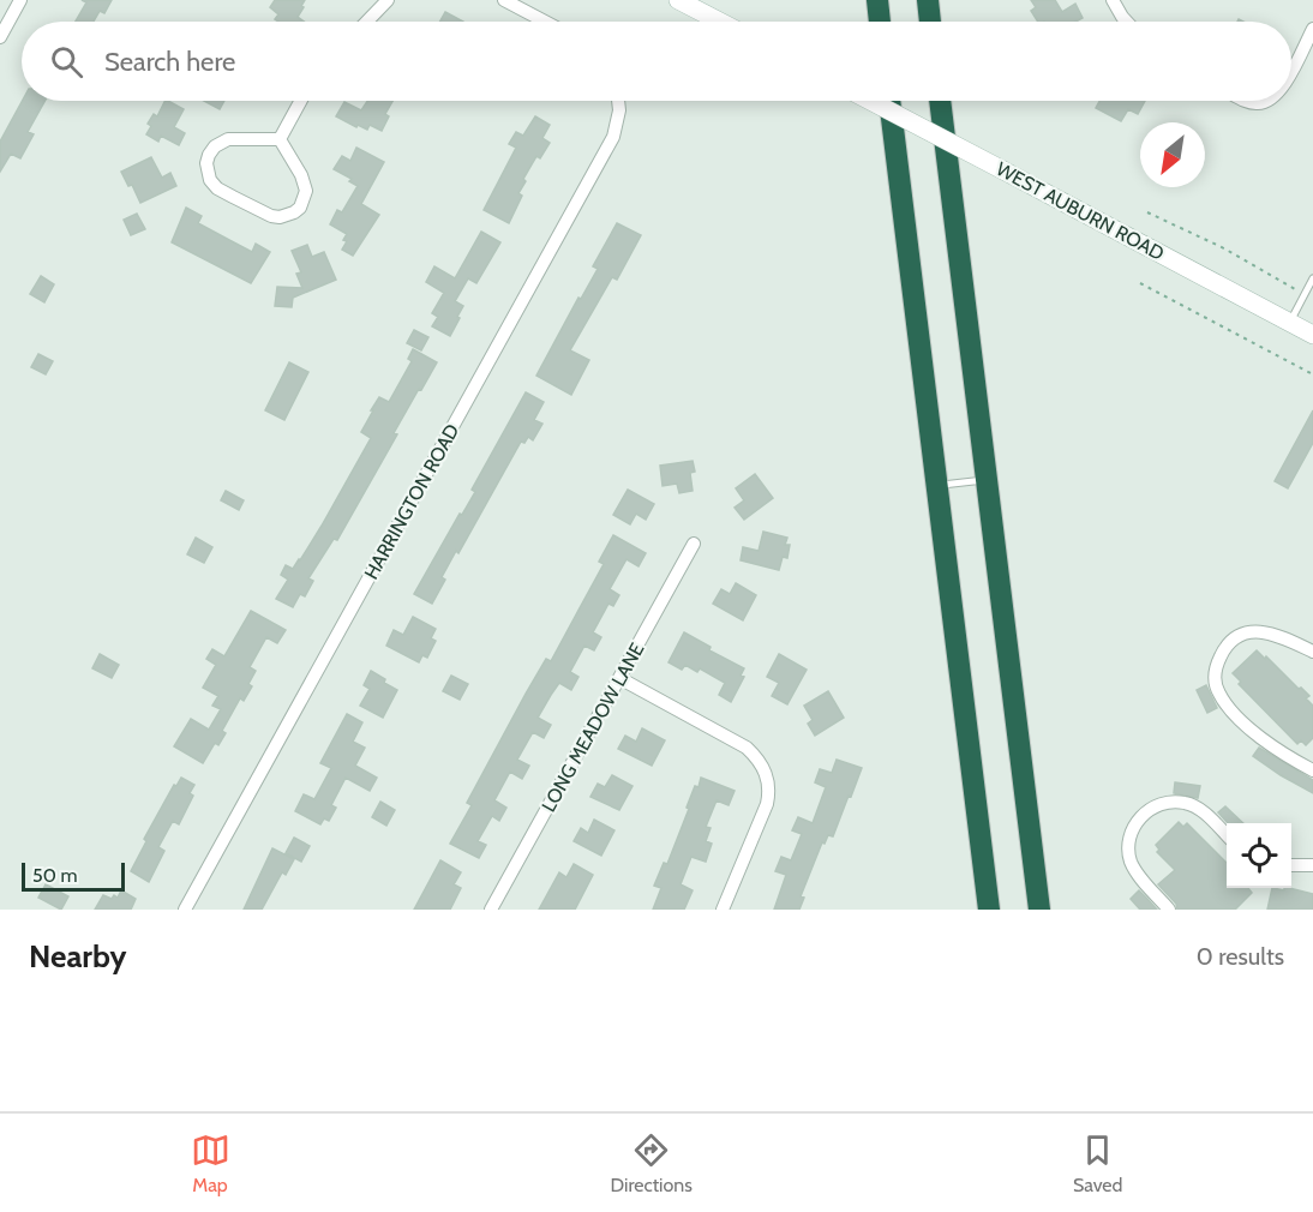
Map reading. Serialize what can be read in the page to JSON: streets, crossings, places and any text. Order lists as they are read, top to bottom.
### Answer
{
  "streets": {
    "main road": ["WEST AUBURN ROAD"],
    "street": ["HARRINGTON ROAD", "LONG MEADOW LANE"]
  },
  "scale_bar": "50 m",
  "north": "bottom left",
  "page": {
    "search": "Search here",
    "scale": "50 m",
    "heading": ["Nearby", "0 results"],
    "nav": ["Map", "Directions", "Saved"]
  }
}
